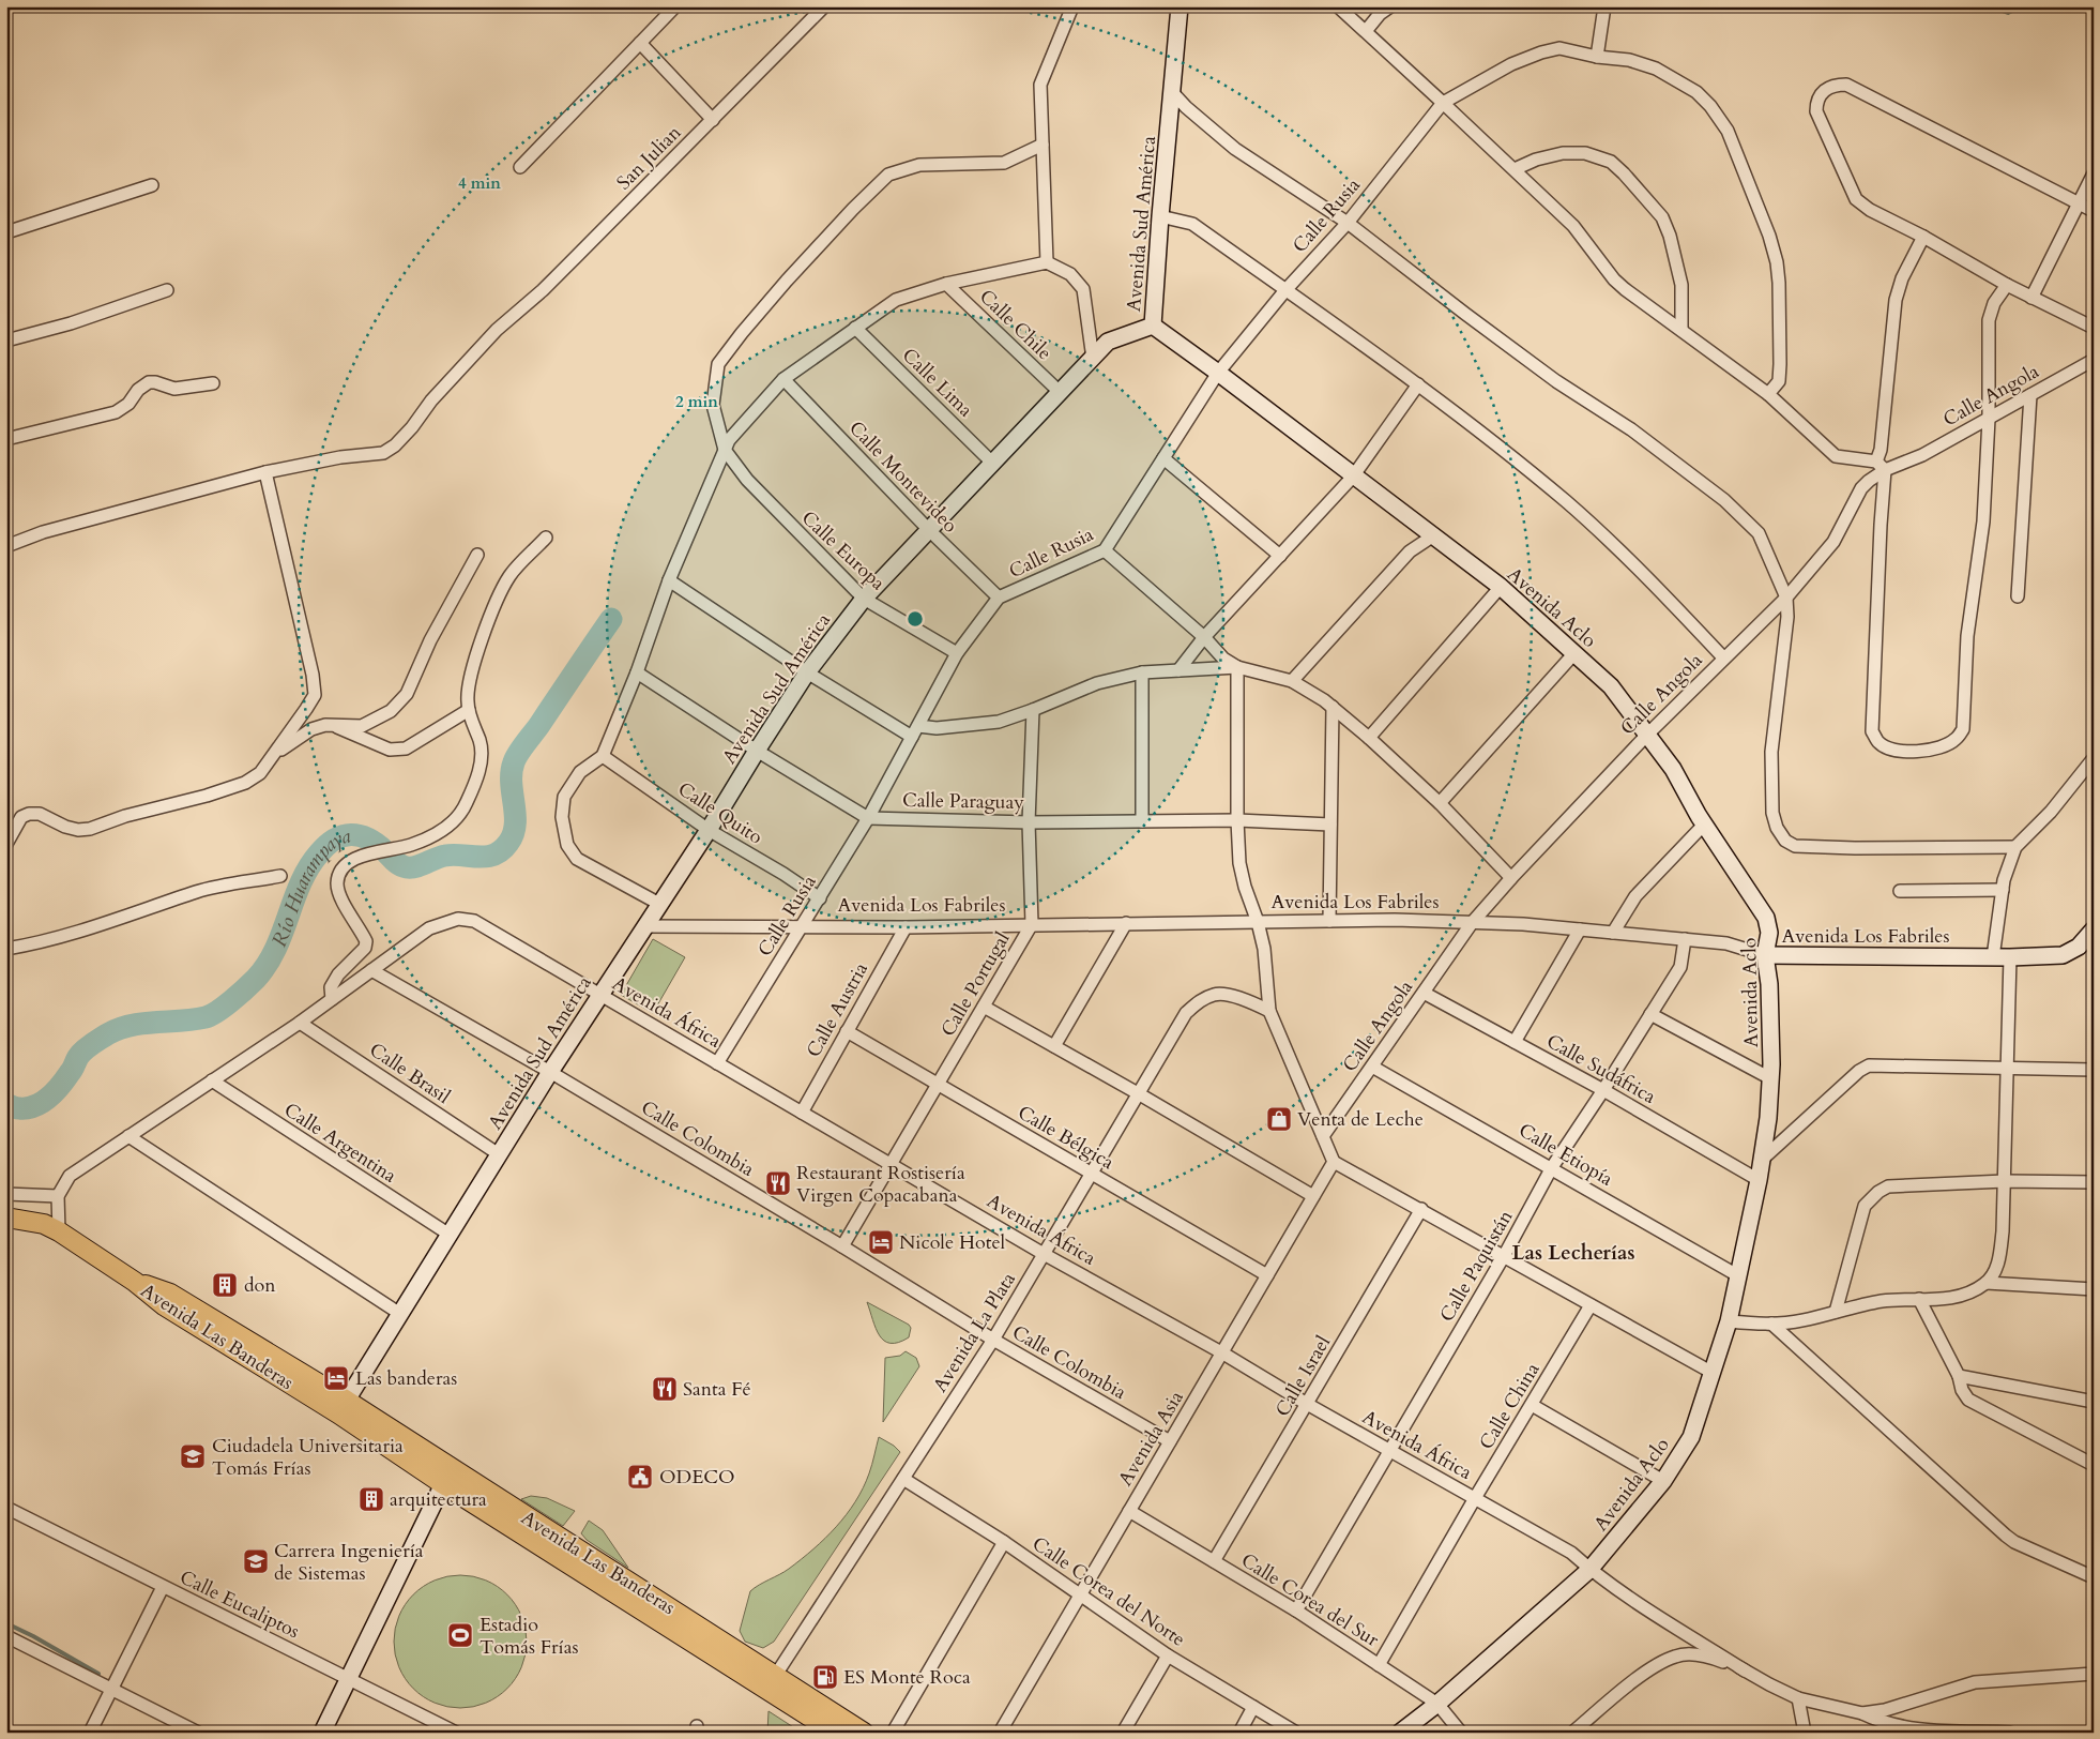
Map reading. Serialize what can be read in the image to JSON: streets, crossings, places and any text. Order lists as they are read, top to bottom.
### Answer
{
  "streets": {
    "main road": ["Avenida Las Banderas"],
    "street": [
      "San Julian",
      "Calle Rusia",
      "Avenida Sud América",
      "Calle Chile",
      "Calle Lima",
      "Calle Angola",
      "Calle Montevideo",
      "Calle Europa",
      "Avenida Aclo",
      "Calle Paraguay",
      "Calle Quito",
      "Avenida Los Fabriles",
      "Calle Portugal",
      "Calle Austria",
      "Avenida África",
      "Calle Sudáfrica",
      "Calle Brasil",
      "Calle Bélgica",
      "Calle Colombia",
      "Calle Argentina",
      "Calle Etiopía",
      "Calle Paquistán",
      "Avenida La Plata",
      "Calle Israel",
      "Calle China",
      "Avenida Asia",
      "Calle Corea del Norte",
      "Calle Corea del Sur",
      "Calle Eucaliptos"
    ]
  },
  "crossings": [
    ["Calle Rusia", "Calle Montevideo"],
    ["Calle Rusia", "Calle Europa"],
    ["Calle Rusia", "Avenida Aclo"],
    ["Calle Rusia", "Calle Paraguay"],
    ["Calle Rusia", "Calle Quito"],
    ["Calle Rusia", "Avenida Los Fabriles"],
    ["Calle Rusia", "Avenida África"],
    ["Avenida Sud América", "Calle Chile"],
    ["Avenida Sud América", "Calle Lima"],
    ["Avenida Sud América", "Calle Montevideo"],
    ["Avenida Sud América", "Calle Europa"],
    ["Avenida Sud América", "Avenida Aclo"],
    ["Avenida Sud América", "Calle Paraguay"],
    ["Avenida Sud América", "Calle Quito"],
    ["Avenida Sud América", "Avenida Los Fabriles"],
    ["Avenida Sud América", "Avenida África"],
    ["Avenida Sud América", "Calle Brasil"],
    ["Avenida Sud América", "Calle Colombia"],
    ["Avenida Sud América", "Calle Argentina"],
    ["Avenida Sud América", "Avenida Las Banderas"],
    ["Calle Angola", "Avenida Aclo"],
    ["Calle Angola", "Avenida Los Fabriles"],
    ["Calle Angola", "Calle Sudáfrica"],
    ["Calle Angola", "Calle Etiopía"],
    ["Avenida Aclo", "Avenida Los Fabriles"],
    ["Avenida Aclo", "Avenida África"],
    ["Avenida Aclo", "Calle Sudáfrica"],
    ["Avenida Aclo", "Calle Etiopía"],
    ["Avenida Aclo", "Calle Corea del Sur"],
    ["Calle Paraguay", "Calle Portugal"],
    ["Avenida Los Fabriles", "Calle Portugal"],
    ["Avenida Los Fabriles", "Calle Austria"],
    ["Avenida Los Fabriles", "Calle Paquistán"],
    ["Calle Portugal", "Avenida África"],
    ["Calle Portugal", "Calle Bélgica"],
    ["Calle Portugal", "Calle Colombia"],
    ["Calle Austria", "Avenida África"],
    ["Calle Austria", "Calle Bélgica"],
    ["Avenida África", "Calle Colombia"],
    ["Avenida África", "Calle Paquistán"],
    ["Avenida África", "Avenida La Plata"],
    ["Avenida África", "Calle Israel"],
    ["Avenida África", "Calle China"],
    ["Avenida África", "Avenida Asia"],
    ["Calle Sudáfrica", "Calle Paquistán"],
    ["Calle Bélgica", "Avenida La Plata"],
    ["Calle Bélgica", "Avenida Asia"],
    ["Calle Colombia", "Avenida La Plata"],
    ["Calle Colombia", "Avenida Asia"],
    ["Calle Etiopía", "Calle Paquistán"],
    ["Calle Paquistán", "Calle Corea del Sur"],
    ["Avenida La Plata", "Avenida Las Banderas"],
    ["Avenida La Plata", "Calle Corea del Norte"],
    ["Calle Israel", "Calle Corea del Sur"],
    ["Calle China", "Calle Corea del Sur"],
    ["Avenida Asia", "Calle Corea del Norte"],
    ["Avenida Asia", "Calle Corea del Sur"]
  ],
  "districts": ["Las Lecherías"],
  "water": ["Río Huarampaya"],
  "places": {
    "shop": ["Venta de Leche"],
    "restaurant": ["Restaurant Rostisería Virgen Copacabana", "Santa Fé"],
    "hotel": ["Nicole Hotel", "Las banderas"],
    "building": ["don", "arquitectura"],
    "school or university": ["Ciudadela Universitaria Tomás Frías", "Carrera Ingeniería de Sistemas"],
    "public building": ["ODECO"],
    "sports": ["Estadio Tomás Frías"],
    "fuel station": ["ES Monte Roca"]
  },
  "rings": ["4 min", "2 min"]
}
